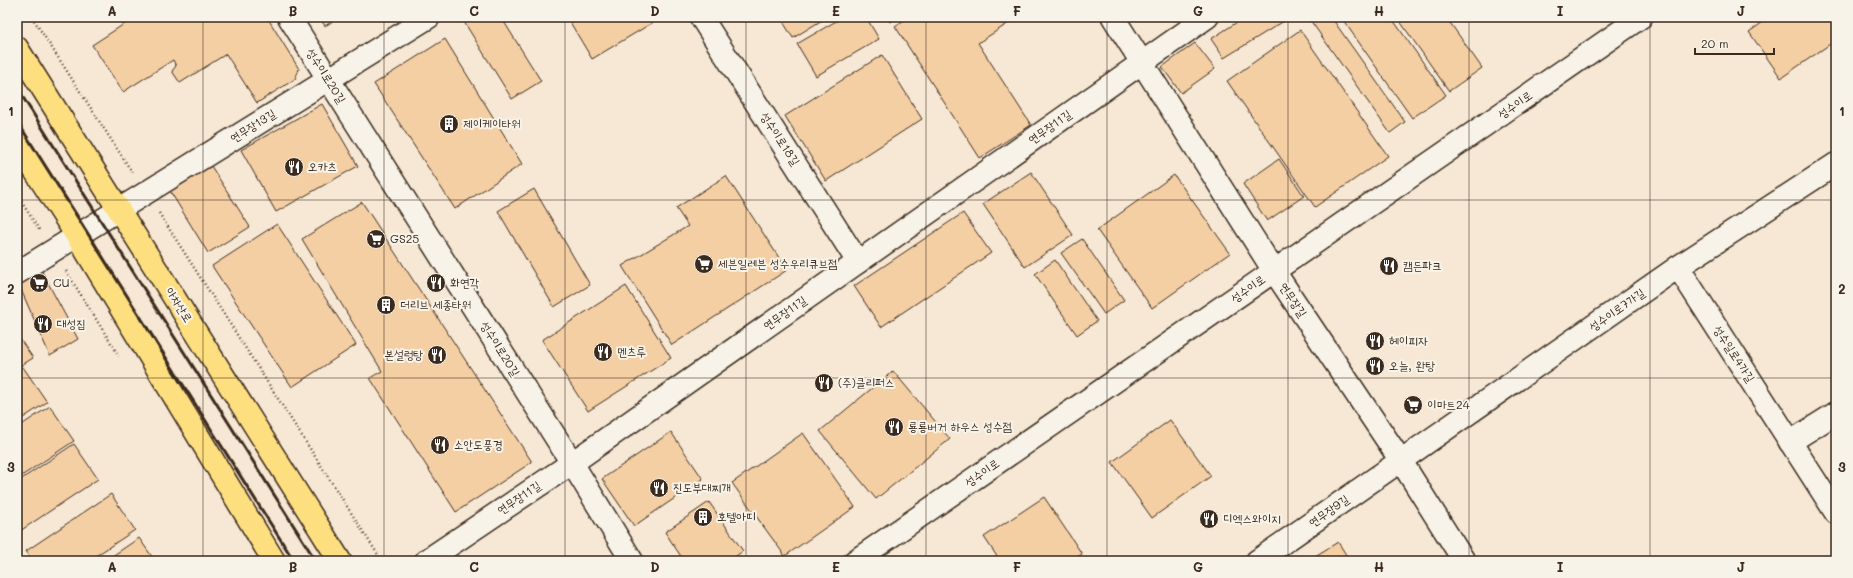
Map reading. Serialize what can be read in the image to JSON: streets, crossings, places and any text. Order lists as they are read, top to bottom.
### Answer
{
  "streets": {
    "main road": ["아차산로"],
    "street": [
      "성수이로20길",
      "성수이로",
      "연무장13길",
      "연무장11길",
      "성수이로18길",
      "연무장길",
      "성수이로7가길",
      "성수일로4가길",
      "연무장9길"
    ]
  },
  "crossings": [
    ["성수이로20길", "연무장13길"],
    ["성수이로20길", "연무장11길"],
    ["성수이로", "연무장길"],
    ["연무장13길", "아차산로"],
    ["연무장11길", "성수이로18길"],
    ["연무장11길", "연무장길"],
    ["연무장길", "성수이로7가길"],
    ["연무장길", "연무장9길"],
    ["성수이로7가길", "성수일로4가길"],
    ["성수이로7가길", "연무장9길"]
  ],
  "places": {
    "building": ["제이케이타워", "더리브 세종타워", "호텔아띠"],
    "restaurant": [
      "오카츠",
      "캠든파크",
      "화연각",
      "대성집",
      "헤이피자",
      "멘츠루",
      "본설렁탕",
      "오늘, 완탕",
      "(주)클리퍼스",
      "룡룡버거 하우스 성수점",
      "소안도풍경",
      "진도부대찌개",
      "디엑스와이지"
    ],
    "supermarket": [
      "GS25",
      "세븐일레븐 성수우리큐브점",
      "CU",
      "이마트24"
    ]
  },
  "scale_bar": "20 m",
  "grid": {
    "columns": [
      "A",
      "B",
      "C",
      "D",
      "E",
      "F",
      "G",
      "H",
      "I",
      "J"
    ],
    "rows": ["1", "2", "3"]
  }
}
